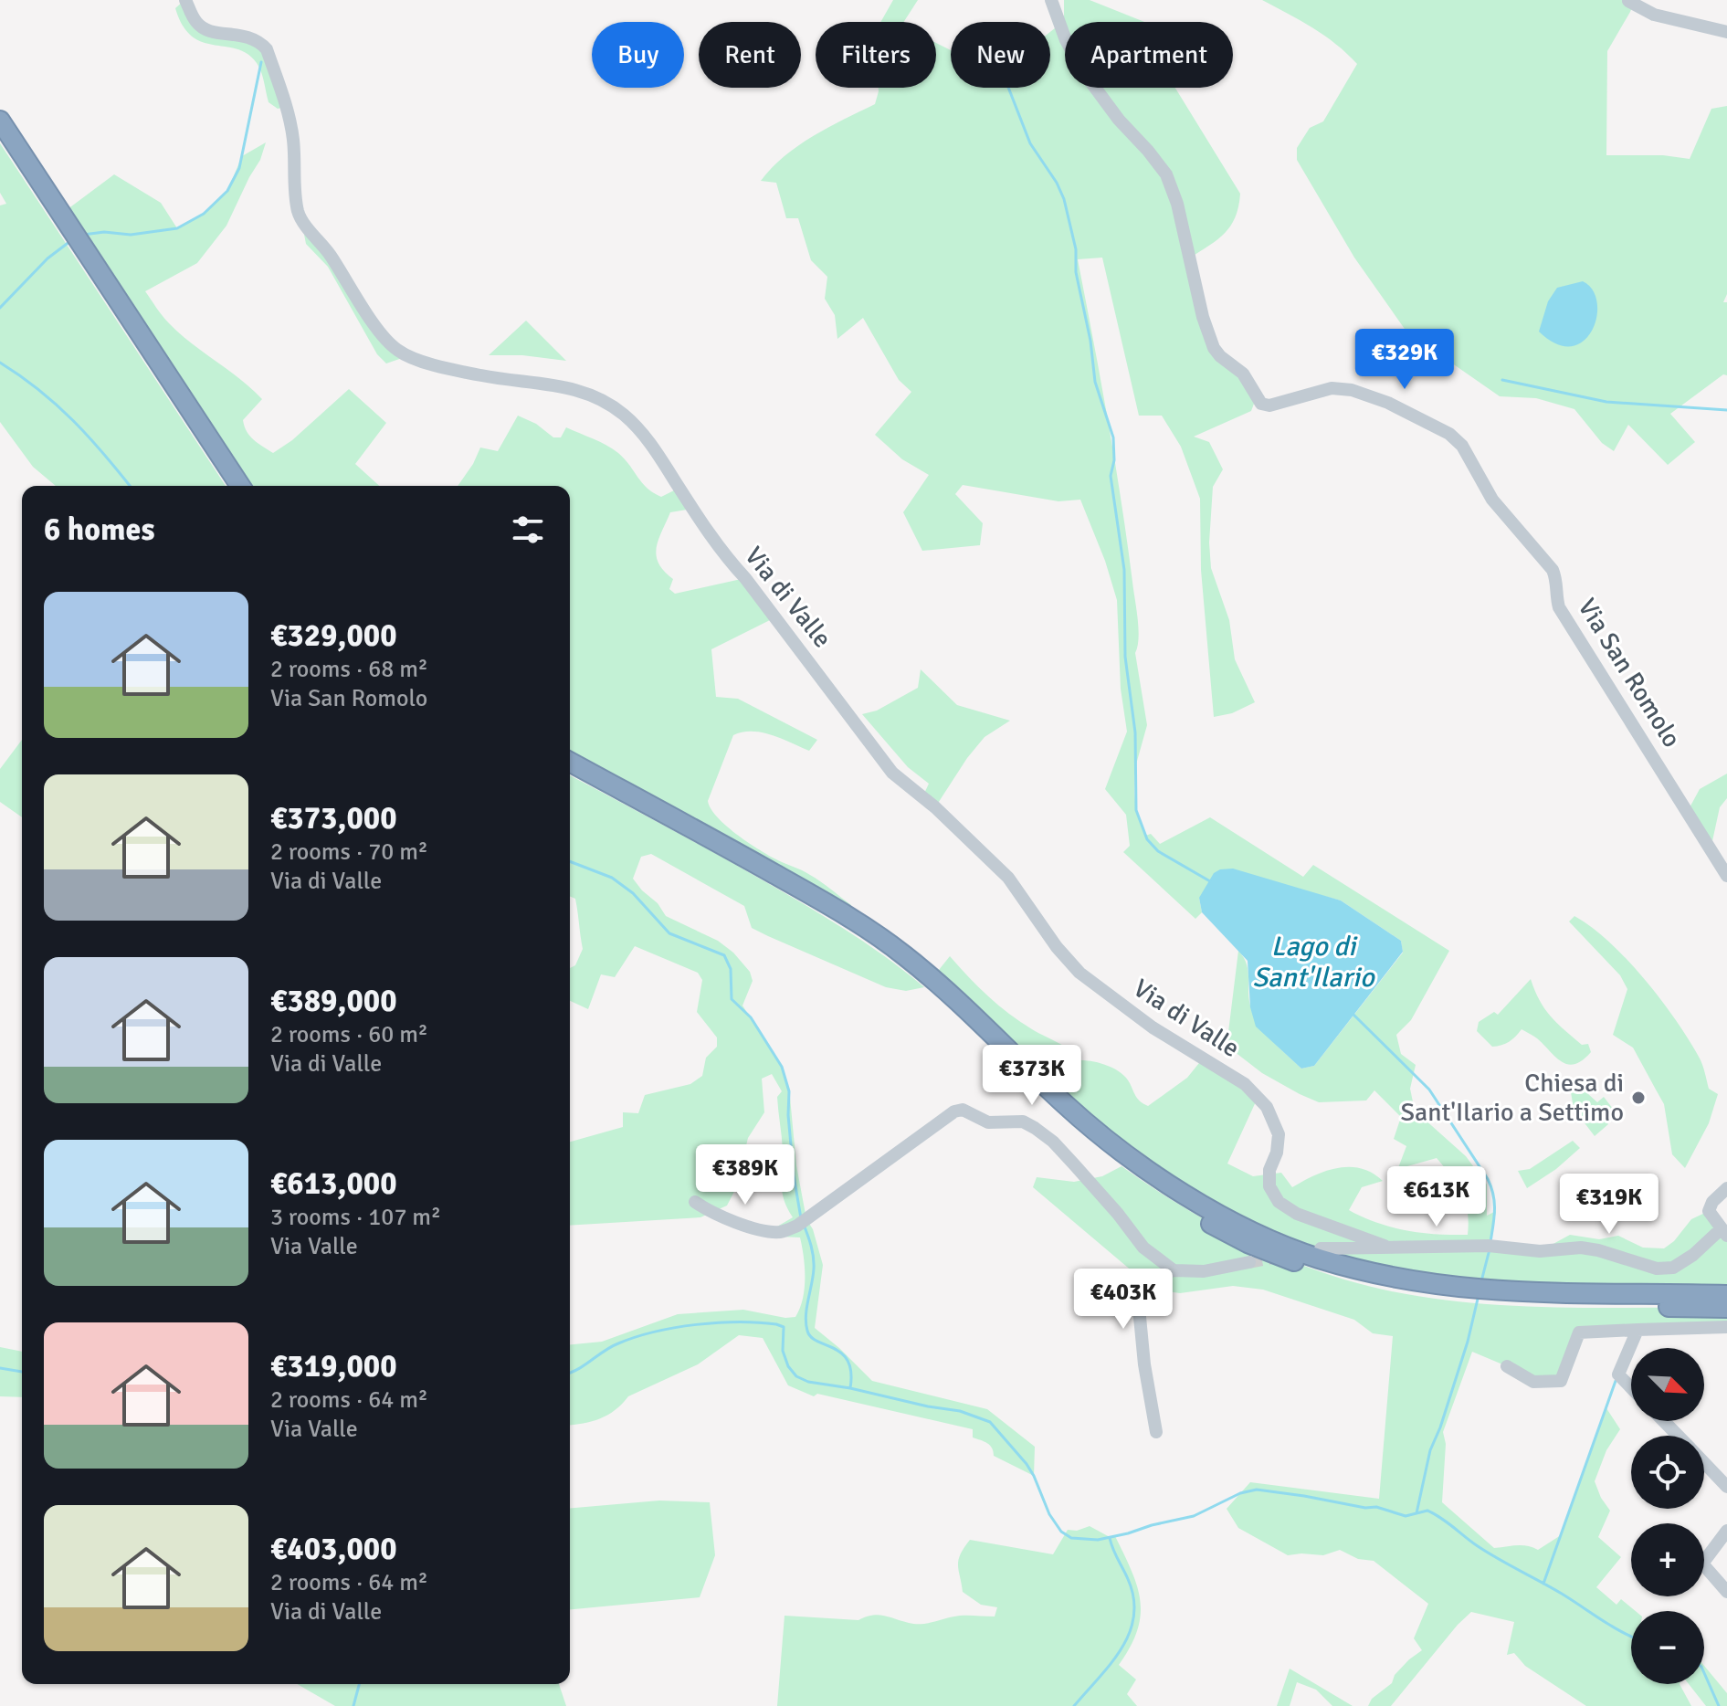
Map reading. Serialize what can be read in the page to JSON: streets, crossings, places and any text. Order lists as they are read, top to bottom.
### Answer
{
  "streets": {
    "street": ["Via di Valle", "Via San Romolo"]
  },
  "water": ["Lago di Sant'Ilario"],
  "places": ["Chiesa di Sant'Ilario a Settimo"],
  "north": "bottom right",
  "page": {
    "chip": [
      "Buy",
      "Rent",
      "Filters",
      "New",
      "Apartment"
    ],
    "price": [
      "€329K",
      "€373K",
      "€389K",
      "€613K",
      "€319K",
      "€403K"
    ],
    "heading": "6 homes",
    "list": [
      {
        "name": "€329,000",
        "note": "2 rooms · 68 m² · Via San Romolo"
      },
      {
        "name": "€373,000",
        "note": "2 rooms · 70 m² · Via di Valle"
      },
      {
        "name": "€389,000",
        "note": "2 rooms · 60 m² · Via di Valle"
      },
      {
        "name": "€613,000",
        "note": "3 rooms · 107 m² · Via Valle"
      },
      {
        "name": "€319,000",
        "note": "2 rooms · 64 m² · Via Valle"
      },
      {
        "name": "€403,000",
        "note": "2 rooms · 64 m² · Via di Valle"
      }
    ],
    "map_buttons": ["+", "−"]
  }
}
